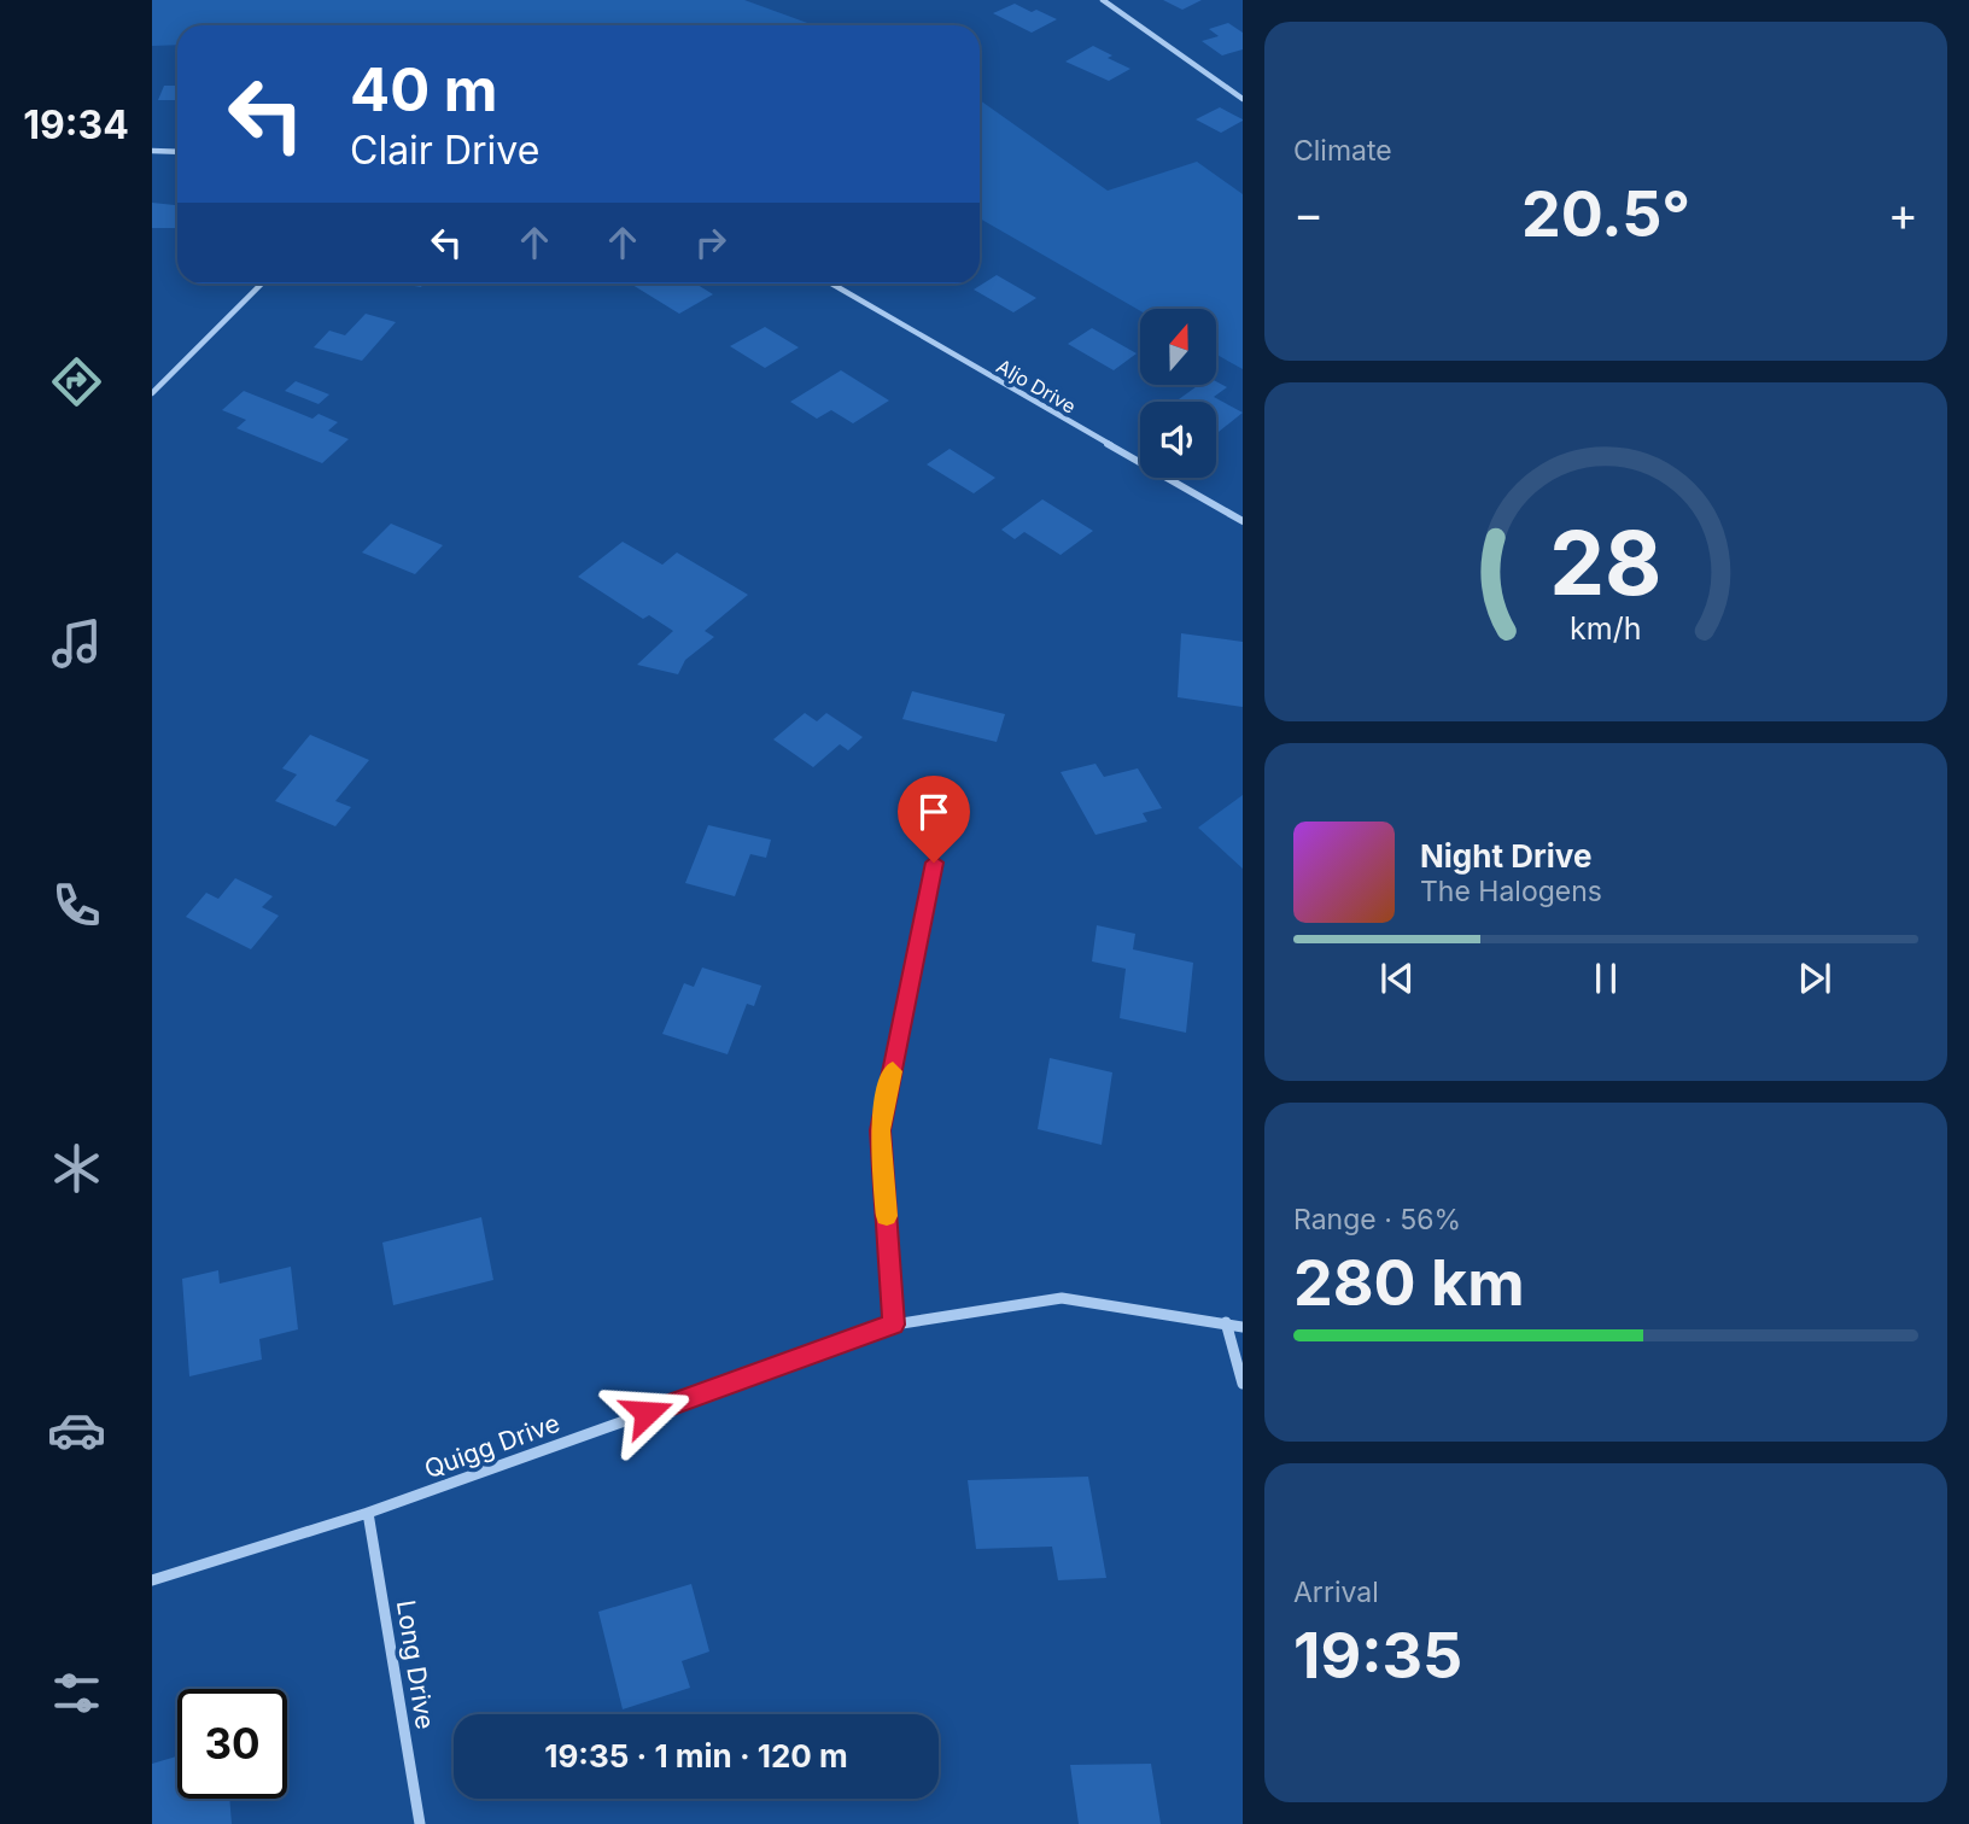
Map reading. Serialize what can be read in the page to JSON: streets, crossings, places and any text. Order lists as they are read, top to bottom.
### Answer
{
  "streets": {
    "street": ["Aljo Drive", "Quigg Drive", "Long Drive"]
  },
  "crossings": [
    ["Quigg Drive", "Long Drive"]
  ],
  "north": "top",
  "page": {
    "tabs": "19:34",
    "tile": [
      "Climate",
      ["Range · 56%", "280 km"],
      ["Arrival", "19:35"]
    ],
    "turn": ["40 m", "Clair Drive"],
    "heat": ["−", "20.5°", "+"],
    "song": ["Night Drive", "The Halogens"],
    "limit": "30",
    "trip": "19:35 · 1 min · 120 m",
    "gauge": ["28", "km/h"]
  }
}
